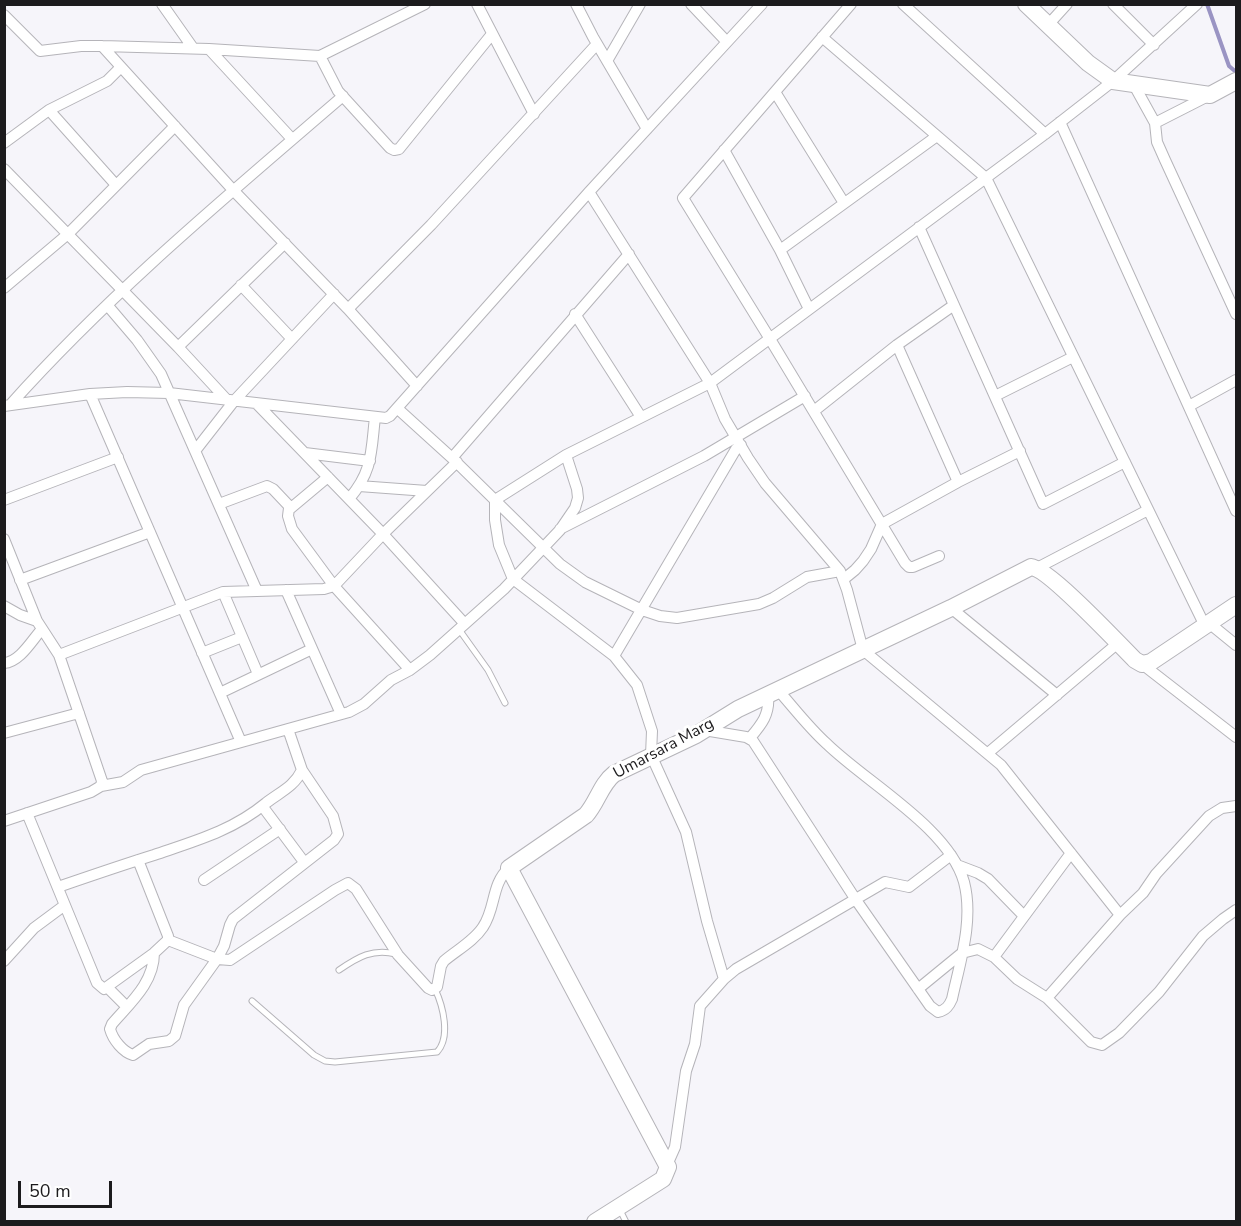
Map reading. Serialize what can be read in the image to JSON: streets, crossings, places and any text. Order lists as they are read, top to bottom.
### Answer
{
  "streets": {
    "street": ["Umarsara Marg"]
  },
  "scale_bar": "50 m"
}
